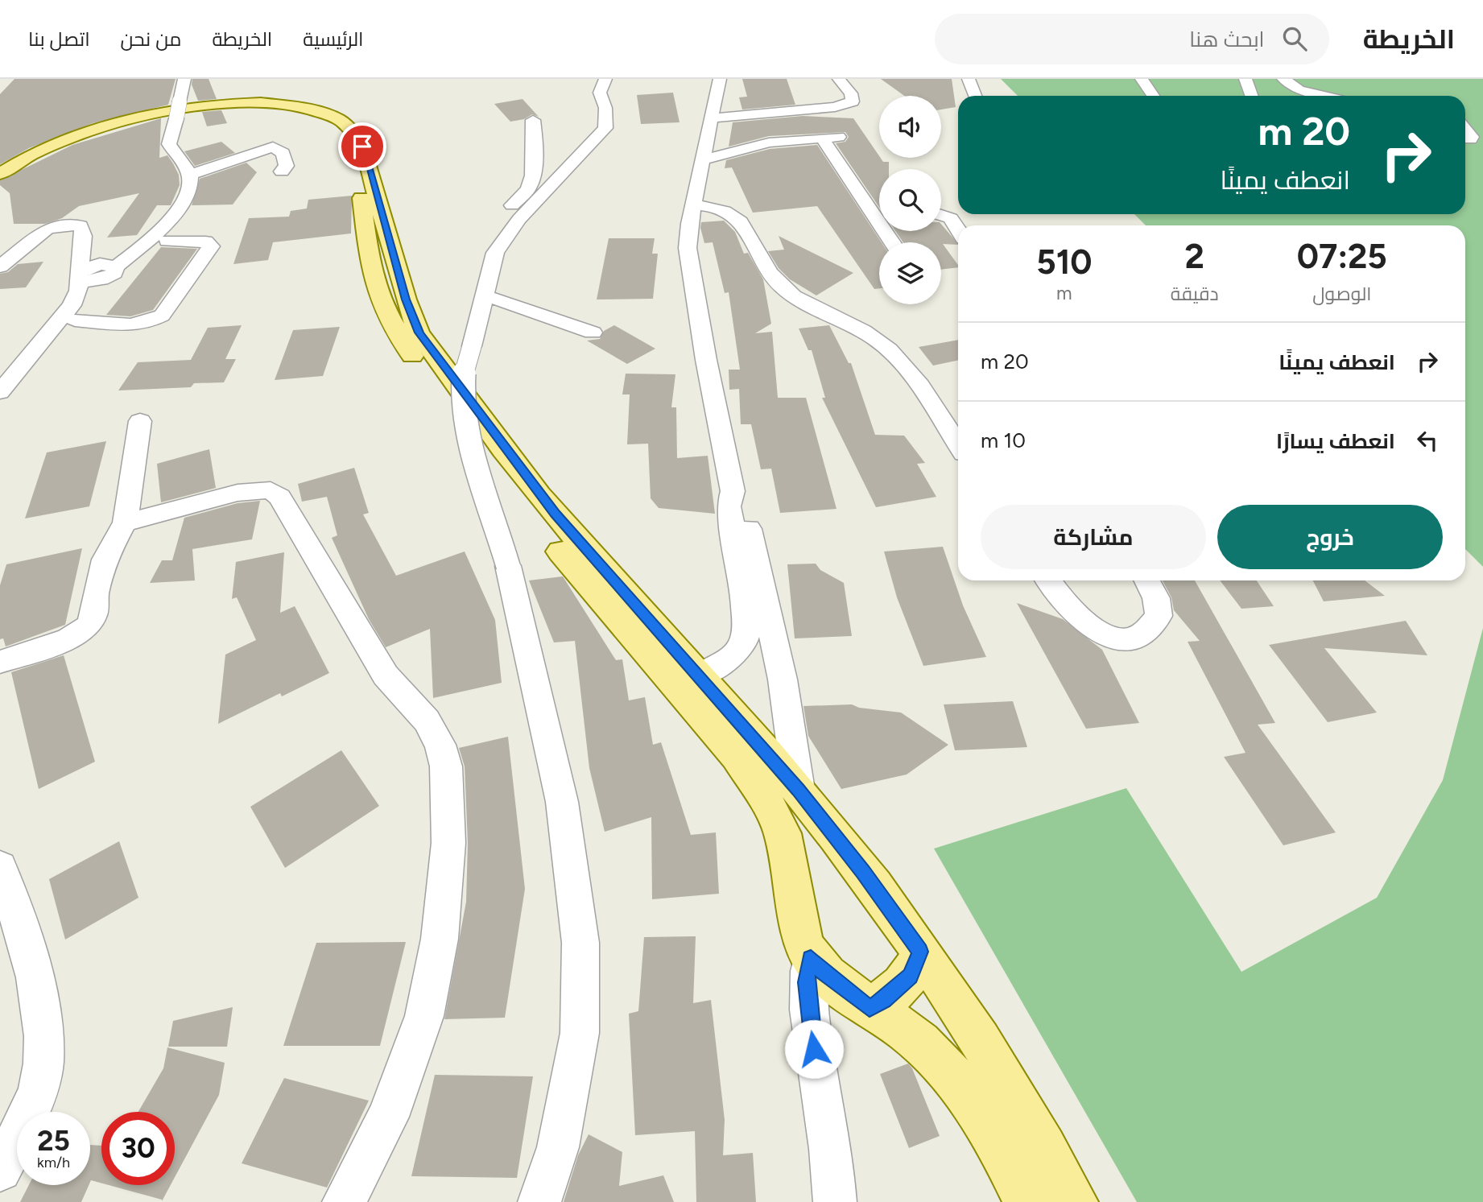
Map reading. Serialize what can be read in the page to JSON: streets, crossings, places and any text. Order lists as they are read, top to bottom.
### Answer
{
  "page": {
    "header": "الخريطة",
    "search": "ابحث هنا",
    "nav": [
      "الرئيسية",
      "الخريطة",
      "من نحن",
      "اتصل بنا"
    ],
    "turn": ["20 m", "انعطف يمينًا"],
    "eta": [
      "07:25",
      "الوصول",
      "2",
      "دقيقة",
      "510",
      "m"
    ],
    "list": [
      {
        "name": "انعطف يمينًا",
        "value": "20 m"
      },
      {
        "name": "انعطف يسارًا",
        "value": "10 m"
      }
    ],
    "buttons": ["خروج", "مشاركة"],
    "speed": "25 km/h",
    "limit": "30"
  }
}
